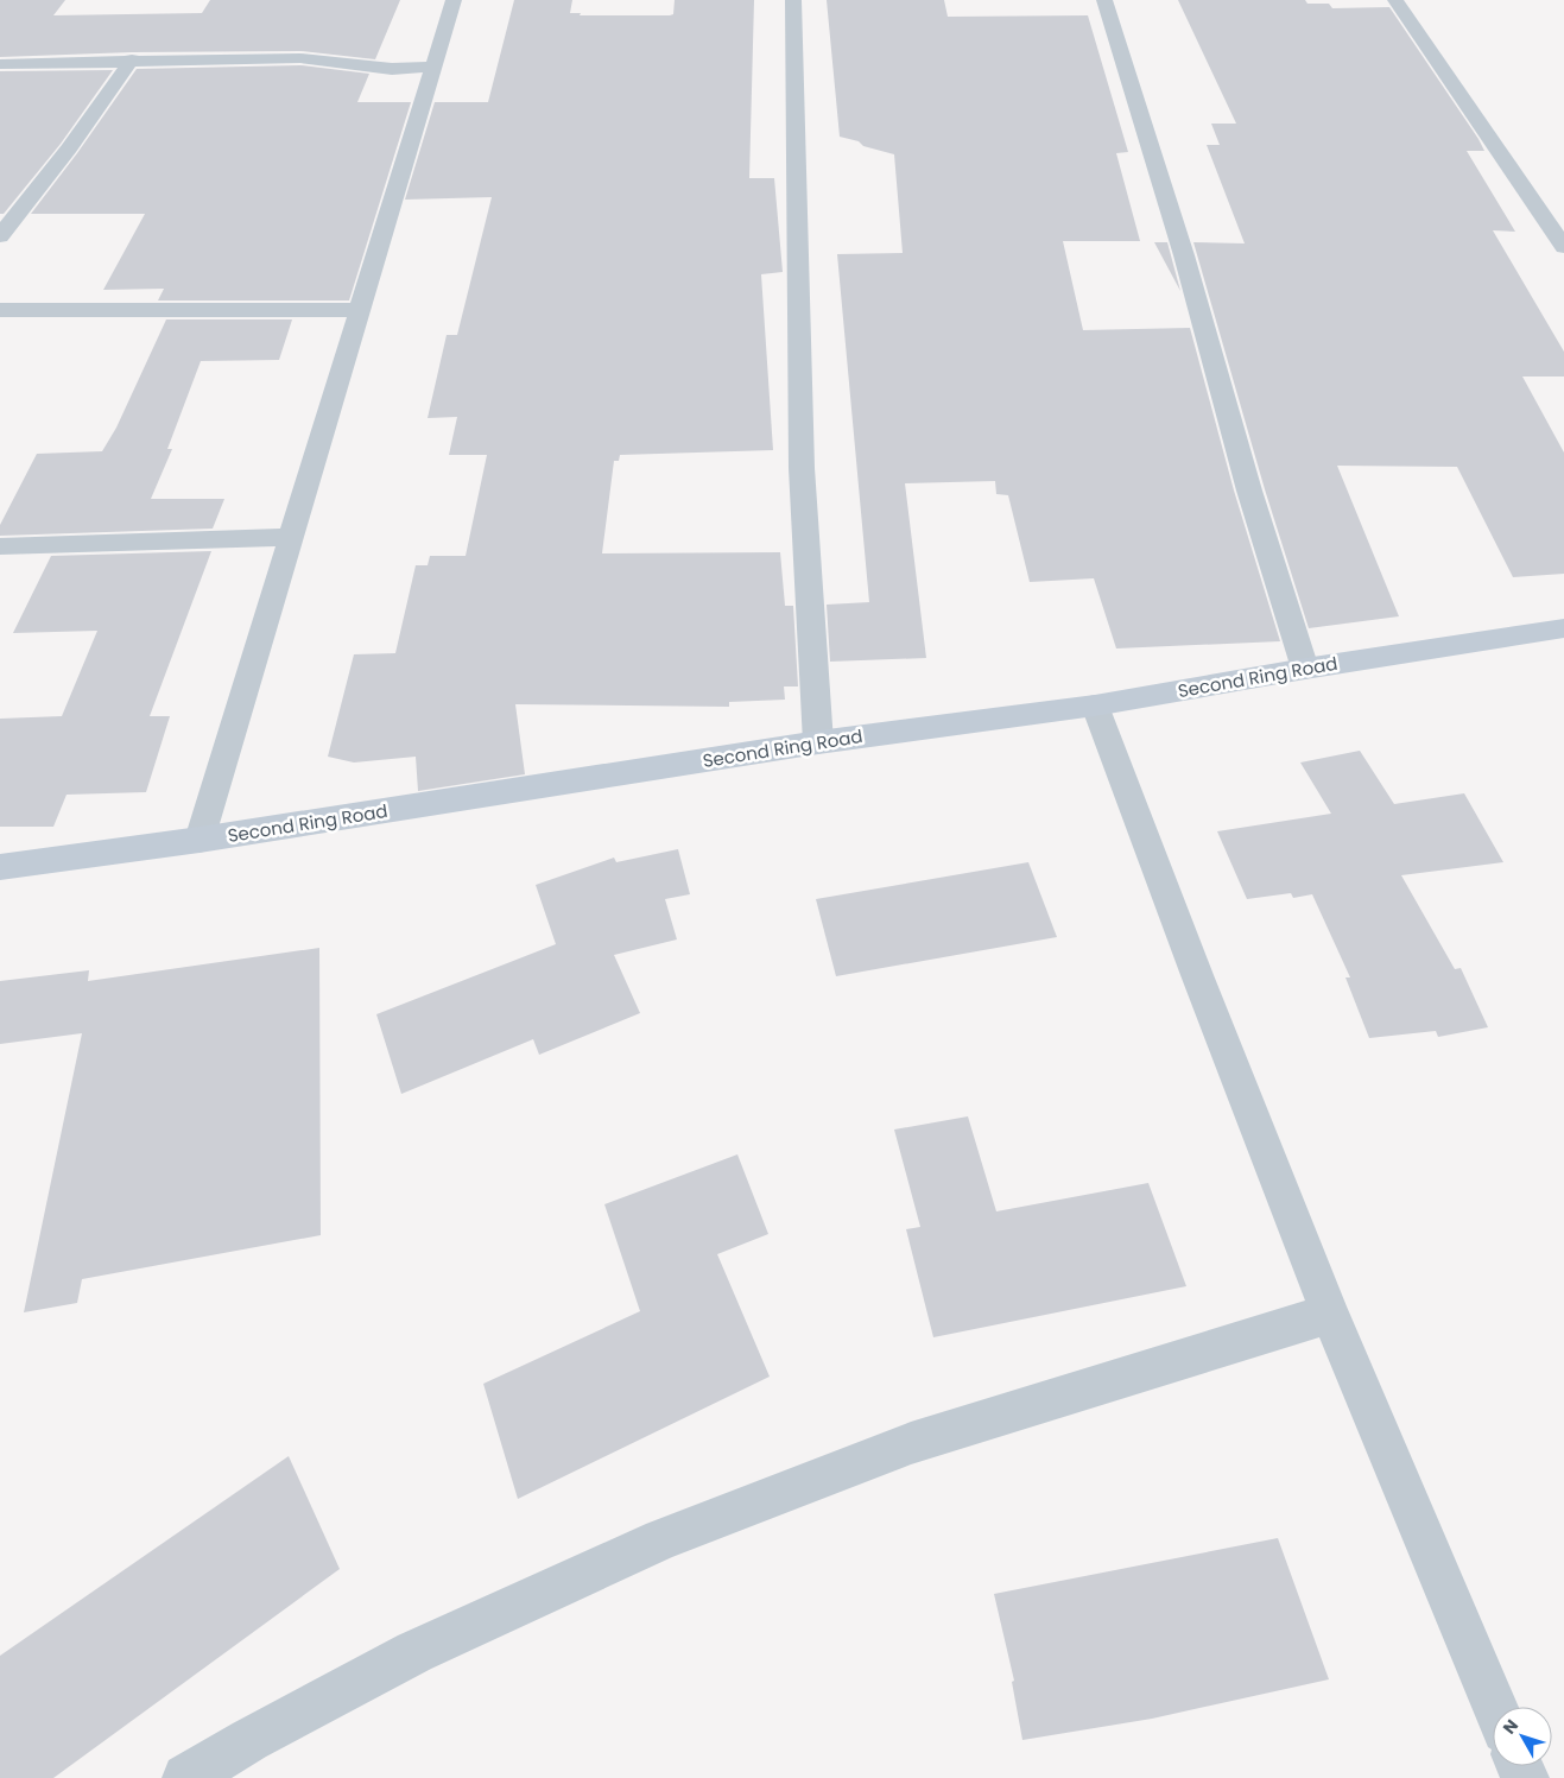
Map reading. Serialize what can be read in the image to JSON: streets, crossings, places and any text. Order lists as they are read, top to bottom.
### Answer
{
  "streets": {
    "main road": ["Second Ring Road"]
  },
  "north": "top left"
}
